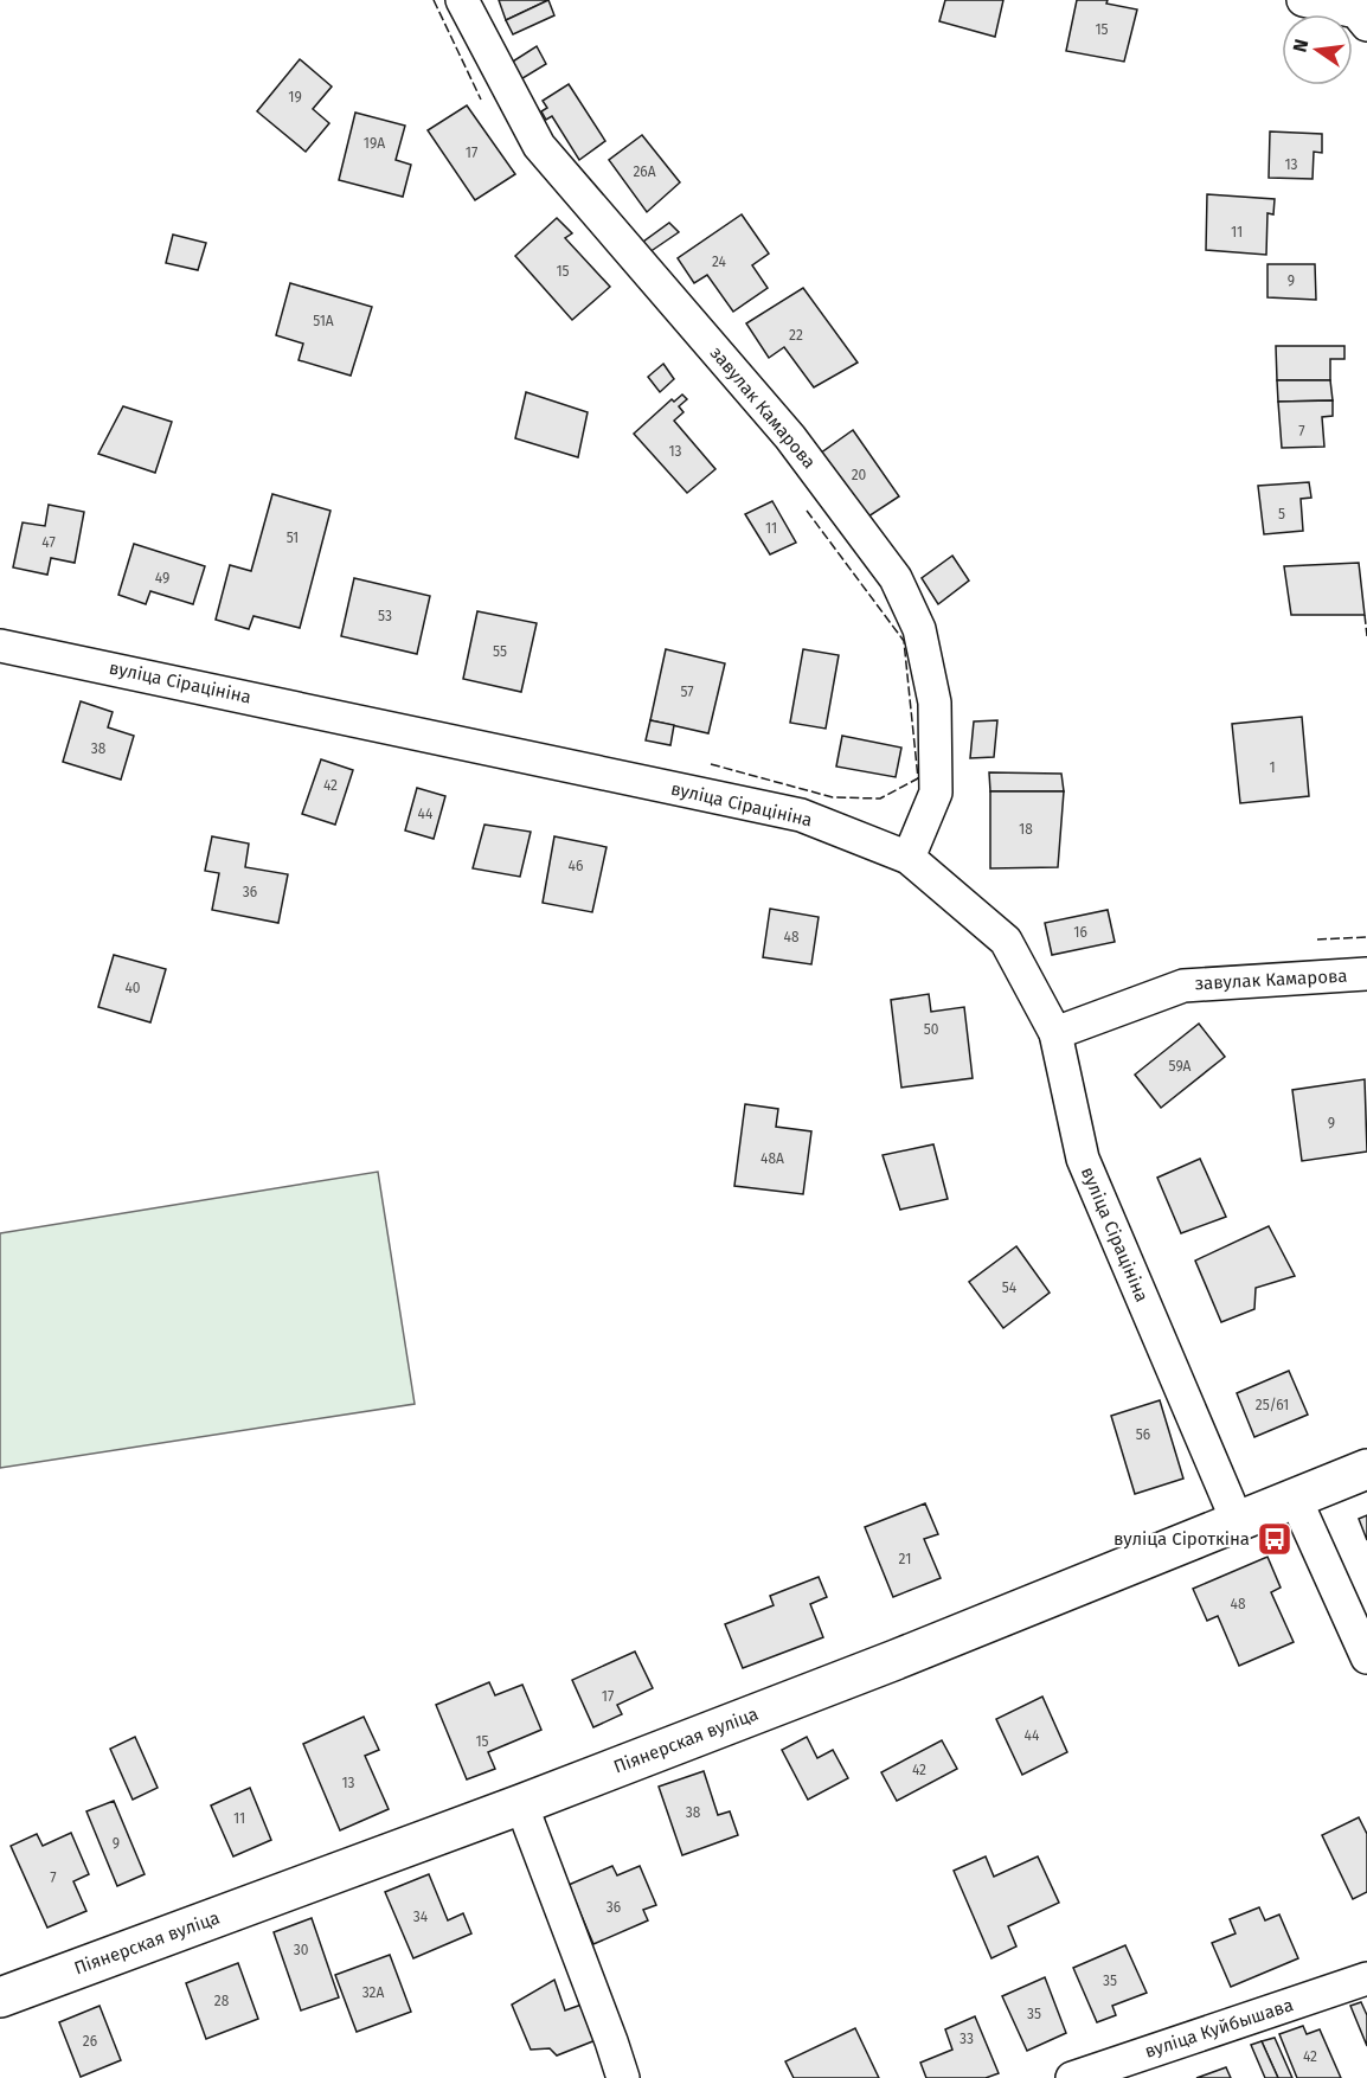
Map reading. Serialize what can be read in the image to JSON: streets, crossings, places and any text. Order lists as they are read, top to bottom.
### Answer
{
  "streets": {
    "street": [
      "завулак Камарова",
      "вуліца Сірацініна",
      "Піянерская вуліца",
      "вуліца Куйбышава"
    ]
  },
  "crossings": [
    ["завулак Камарова", "вуліца Сірацініна"],
    ["вуліца Сірацініна", "Піянерская вуліца"]
  ],
  "places": {
    "bus stop": ["вуліца Сіроткіна"]
  },
  "house_numbers": [
    "15",
    "19",
    "19А",
    "17",
    "13",
    "26А",
    "11",
    "24",
    "15",
    "9",
    "51А",
    "22",
    "7",
    "13",
    "20",
    "5",
    "11",
    "51",
    "47",
    "49",
    "53",
    "55",
    "57",
    "38",
    "1",
    "42",
    "44",
    "18",
    "46",
    "36",
    "16",
    "48",
    "40",
    "50",
    "59А",
    "9",
    "48А",
    "54",
    "25/61",
    "56",
    "21",
    "48",
    "17",
    "44",
    "15",
    "42",
    "13",
    "38",
    "11",
    "9",
    "7",
    "36",
    "34",
    "30",
    "35",
    "32А",
    "28",
    "35",
    "33",
    "26",
    "42"
  ],
  "north": "left"
}
